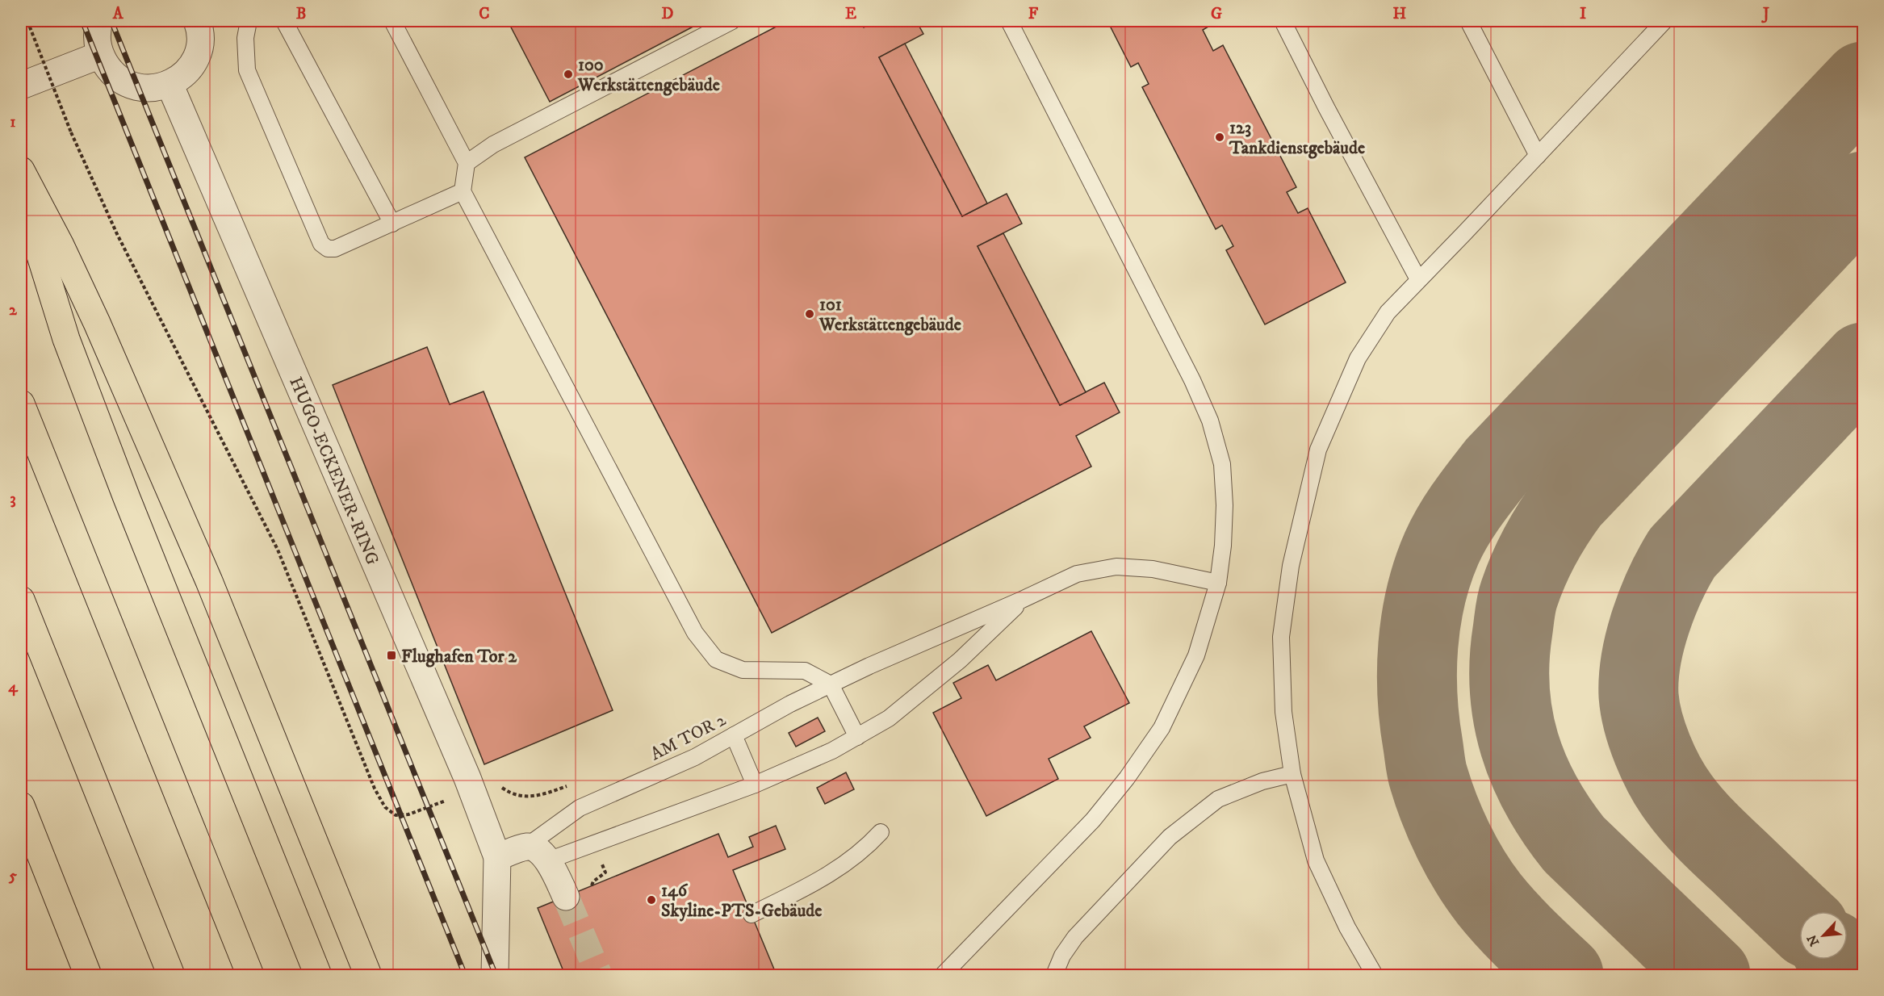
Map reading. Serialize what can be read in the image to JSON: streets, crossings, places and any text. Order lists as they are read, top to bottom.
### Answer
{
  "streets": {
    "street": ["HUGO-ECKENER-RING"],
    "lane": ["AM TOR 2"]
  },
  "places": {
    "other": [
      "100 Werkstättengebäude",
      "123 Tankdienstgebäude",
      "101 Werkstättengebäude",
      "146 Skyline-PTS-Gebäude"
    ],
    "transit": ["Flughafen Tor 2"]
  },
  "north": "bottom left",
  "grid": {
    "columns": [
      "A",
      "B",
      "C",
      "D",
      "E",
      "F",
      "G",
      "H",
      "I",
      "J"
    ],
    "rows": [
      "1",
      "2",
      "3",
      "4",
      "5"
    ]
  }
}
